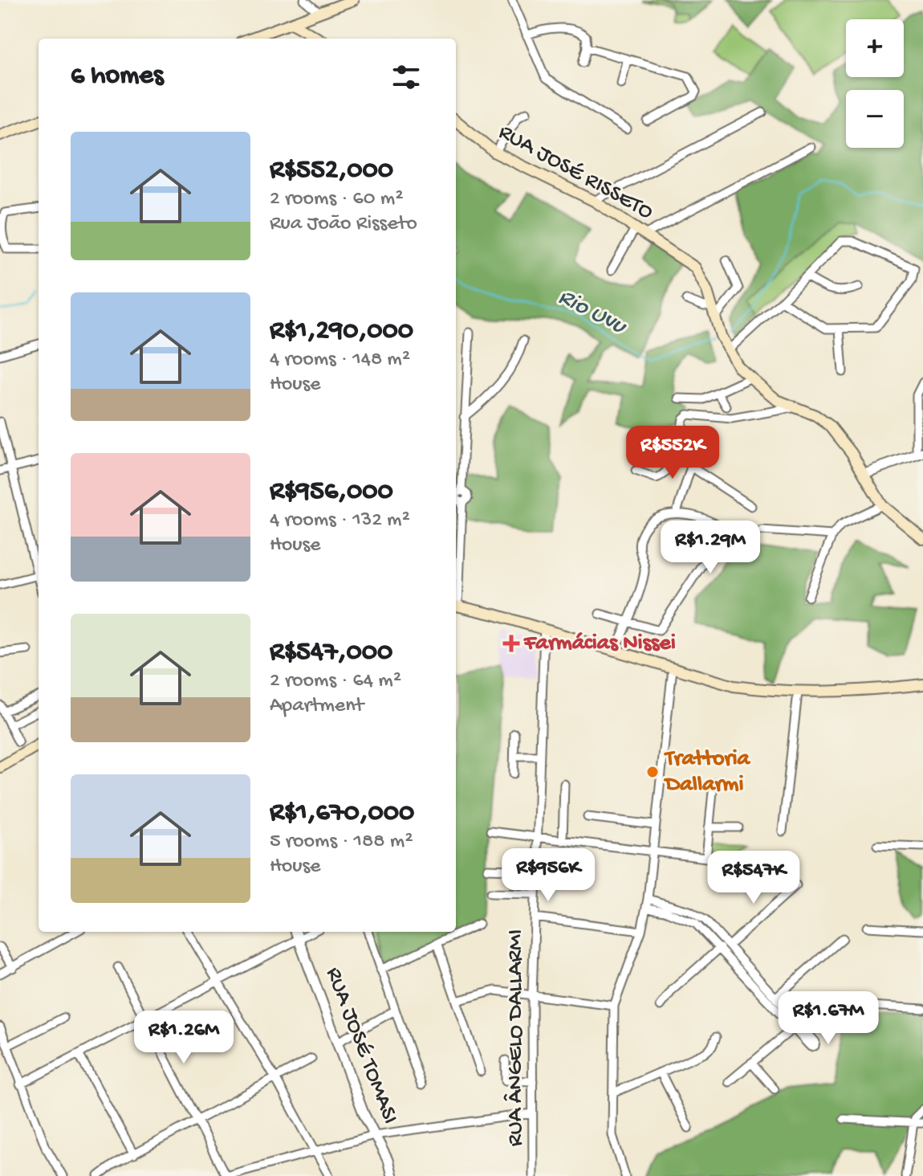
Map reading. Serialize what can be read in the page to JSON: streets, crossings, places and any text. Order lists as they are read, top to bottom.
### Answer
{
  "streets": {
    "main road": ["RUA JOSÉ RISSETO"],
    "street": ["RUA ÂNGELO DALLARMI", "RUA JOSÉ TOMASI"]
  },
  "water": ["Rio Uvu"],
  "places": {
    "health": ["Farmácias Nissei"],
    "other": ["Trattoria Dallarmi"]
  },
  "page": {
    "map_buttons": ["+", "−"],
    "heading": "6 homes",
    "list": [
      {
        "name": "R$552,000",
        "note": "2 rooms · 60 m² · Rua João Risseto"
      },
      {
        "name": "R$1,290,000",
        "note": "4 rooms · 148 m² · House"
      },
      {
        "name": "R$956,000",
        "note": "4 rooms · 132 m² · House"
      },
      {
        "name": "R$547,000",
        "note": "2 rooms · 64 m² · Apartment"
      },
      {
        "name": "R$1,670,000",
        "note": "5 rooms · 188 m² · House"
      }
    ],
    "price": [
      "R$552K",
      "R$1.29M",
      "R$956K",
      "R$547K",
      "R$1.67M",
      "R$1.26M"
    ]
  }
}
